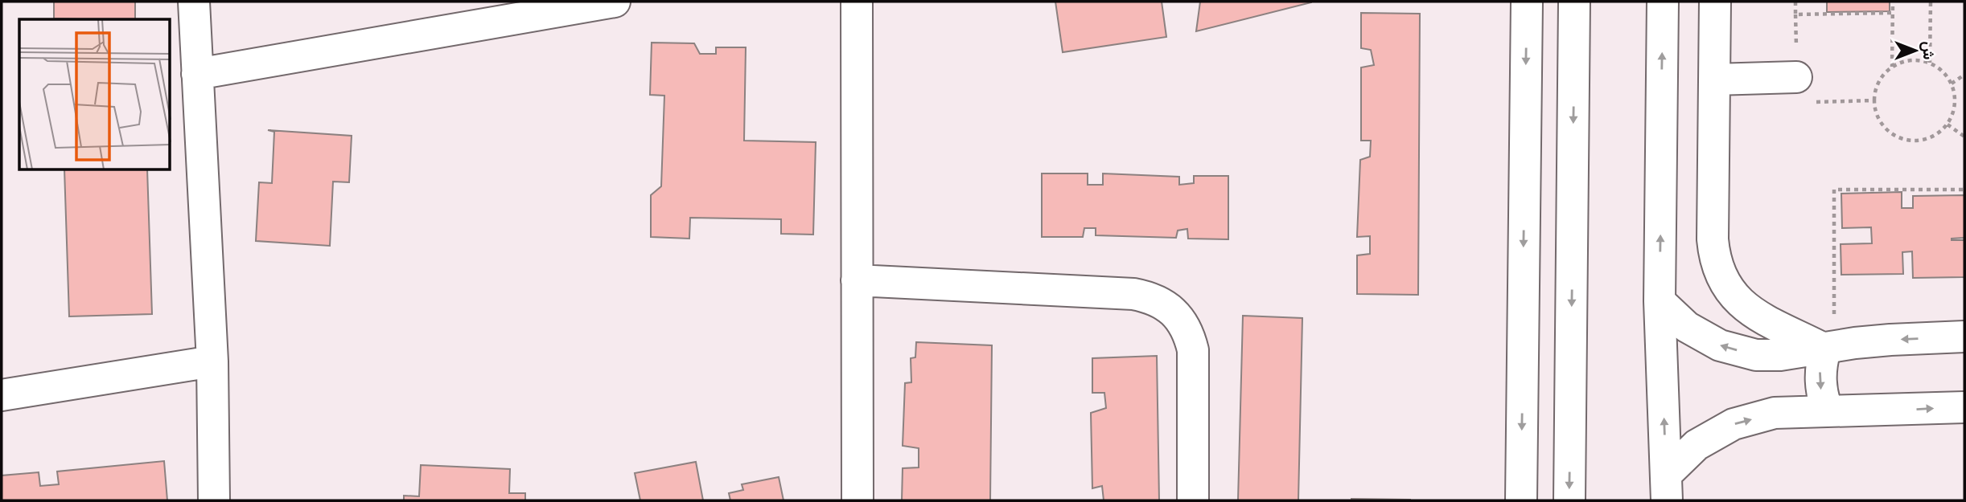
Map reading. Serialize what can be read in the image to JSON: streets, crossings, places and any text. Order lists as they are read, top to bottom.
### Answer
{
  "north": "right"
}
